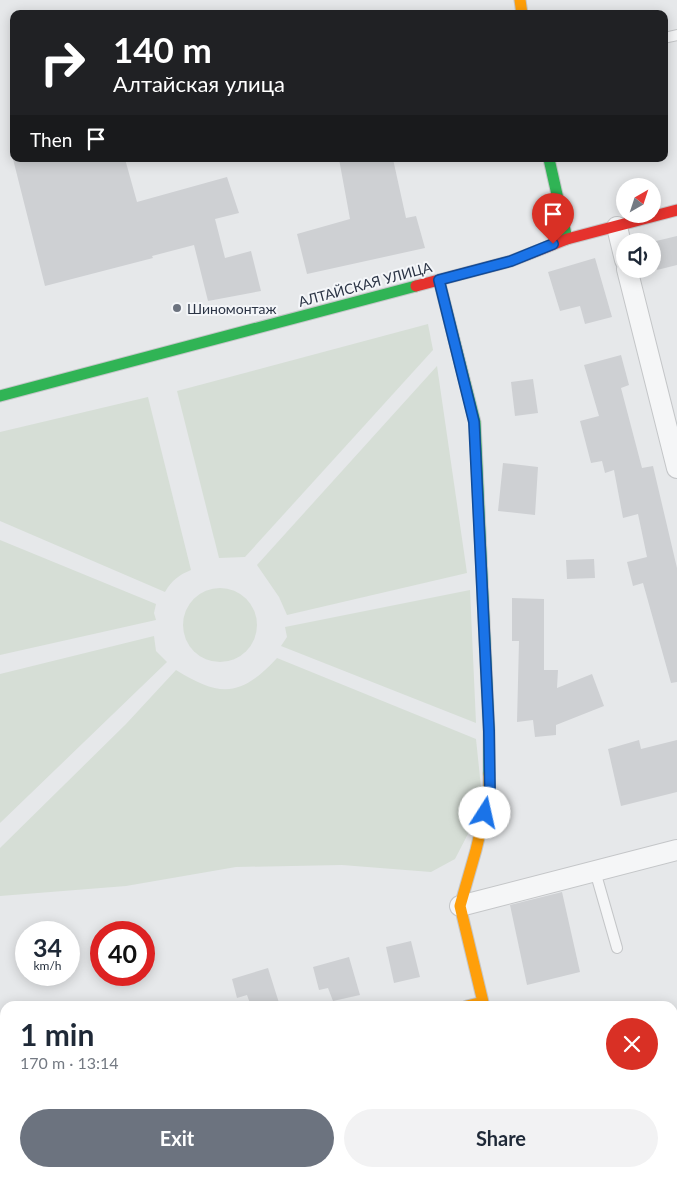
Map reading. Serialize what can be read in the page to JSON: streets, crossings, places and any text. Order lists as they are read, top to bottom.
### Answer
{
  "streets": {
    "street": ["АЛТАЙСКАЯ УЛИЦА"]
  },
  "places": ["Шиномонтаж"],
  "north": "top right",
  "page": {
    "turn": ["140 m", "Алтайская улица"],
    "then": "Then",
    "speed": "34 km/h",
    "limit": "40",
    "heading": ["1 min", "170 m · 13:14"],
    "buttons": ["Exit", "Share"]
  }
}
